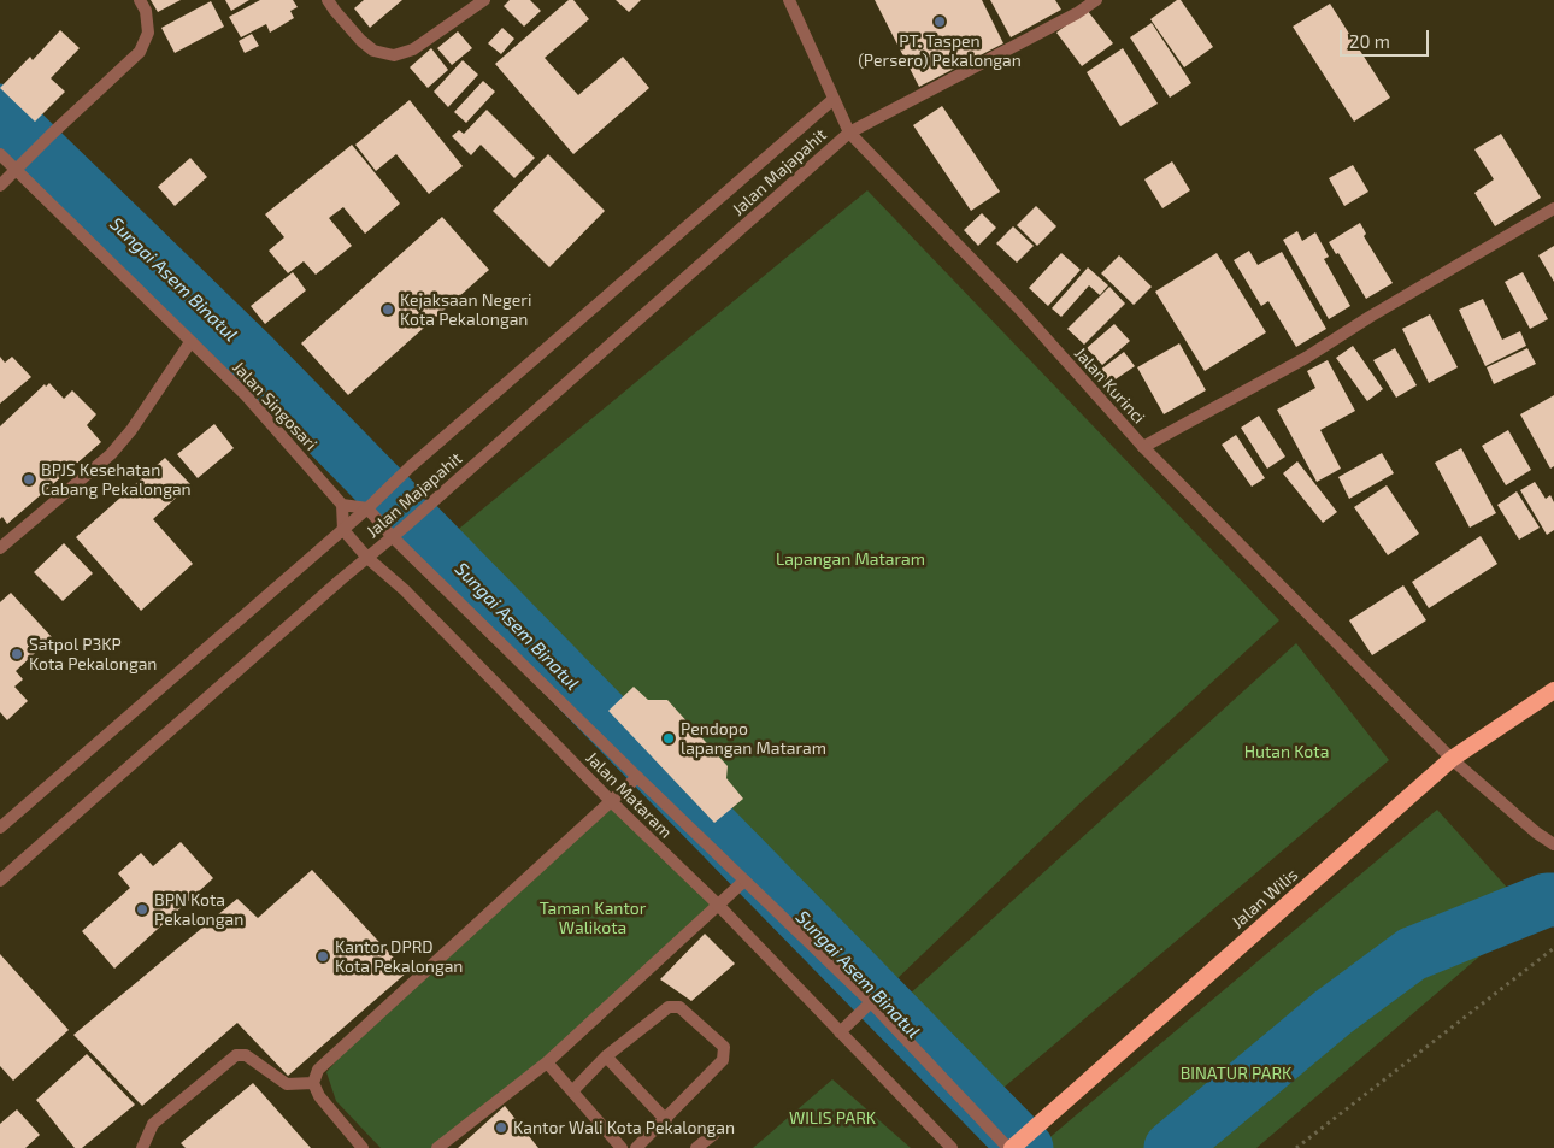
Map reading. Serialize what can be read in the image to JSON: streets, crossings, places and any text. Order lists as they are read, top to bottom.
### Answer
{
  "streets": {
    "highway": ["Jalan Wilis"],
    "street": [
      "Jalan Majapahit",
      "Jalan Kurinci",
      "Jalan Singosari",
      "Jalan Mataram"
    ]
  },
  "crossings": [
    ["Jalan Majapahit", "Jalan Kurinci"],
    ["Jalan Majapahit", "Jalan Mataram"],
    ["Jalan Kurinci", "Jalan Wilis"]
  ],
  "water": ["Sungai Asem Binatul"],
  "parks": [
    "Lapangan Mataram",
    "Hutan Kota",
    "Taman Kantor Walikota",
    "BINATUR PARK",
    "WILIS PARK"
  ],
  "places": [
    "PT. Taspen (Persero) Pekalongan",
    "Kejaksaan Negeri Kota Pekalongan",
    "BPJS Kesehatan Cabang Pekalongan",
    "Satpol P3KP Kota Pekalongan",
    "Pendopo lapangan Mataram",
    "BPN Kota Pekalongan",
    "Kantor DPRD Kota Pekalongan",
    "Kantor Wali Kota Pekalongan"
  ],
  "scale_bar": "20 m"
}
